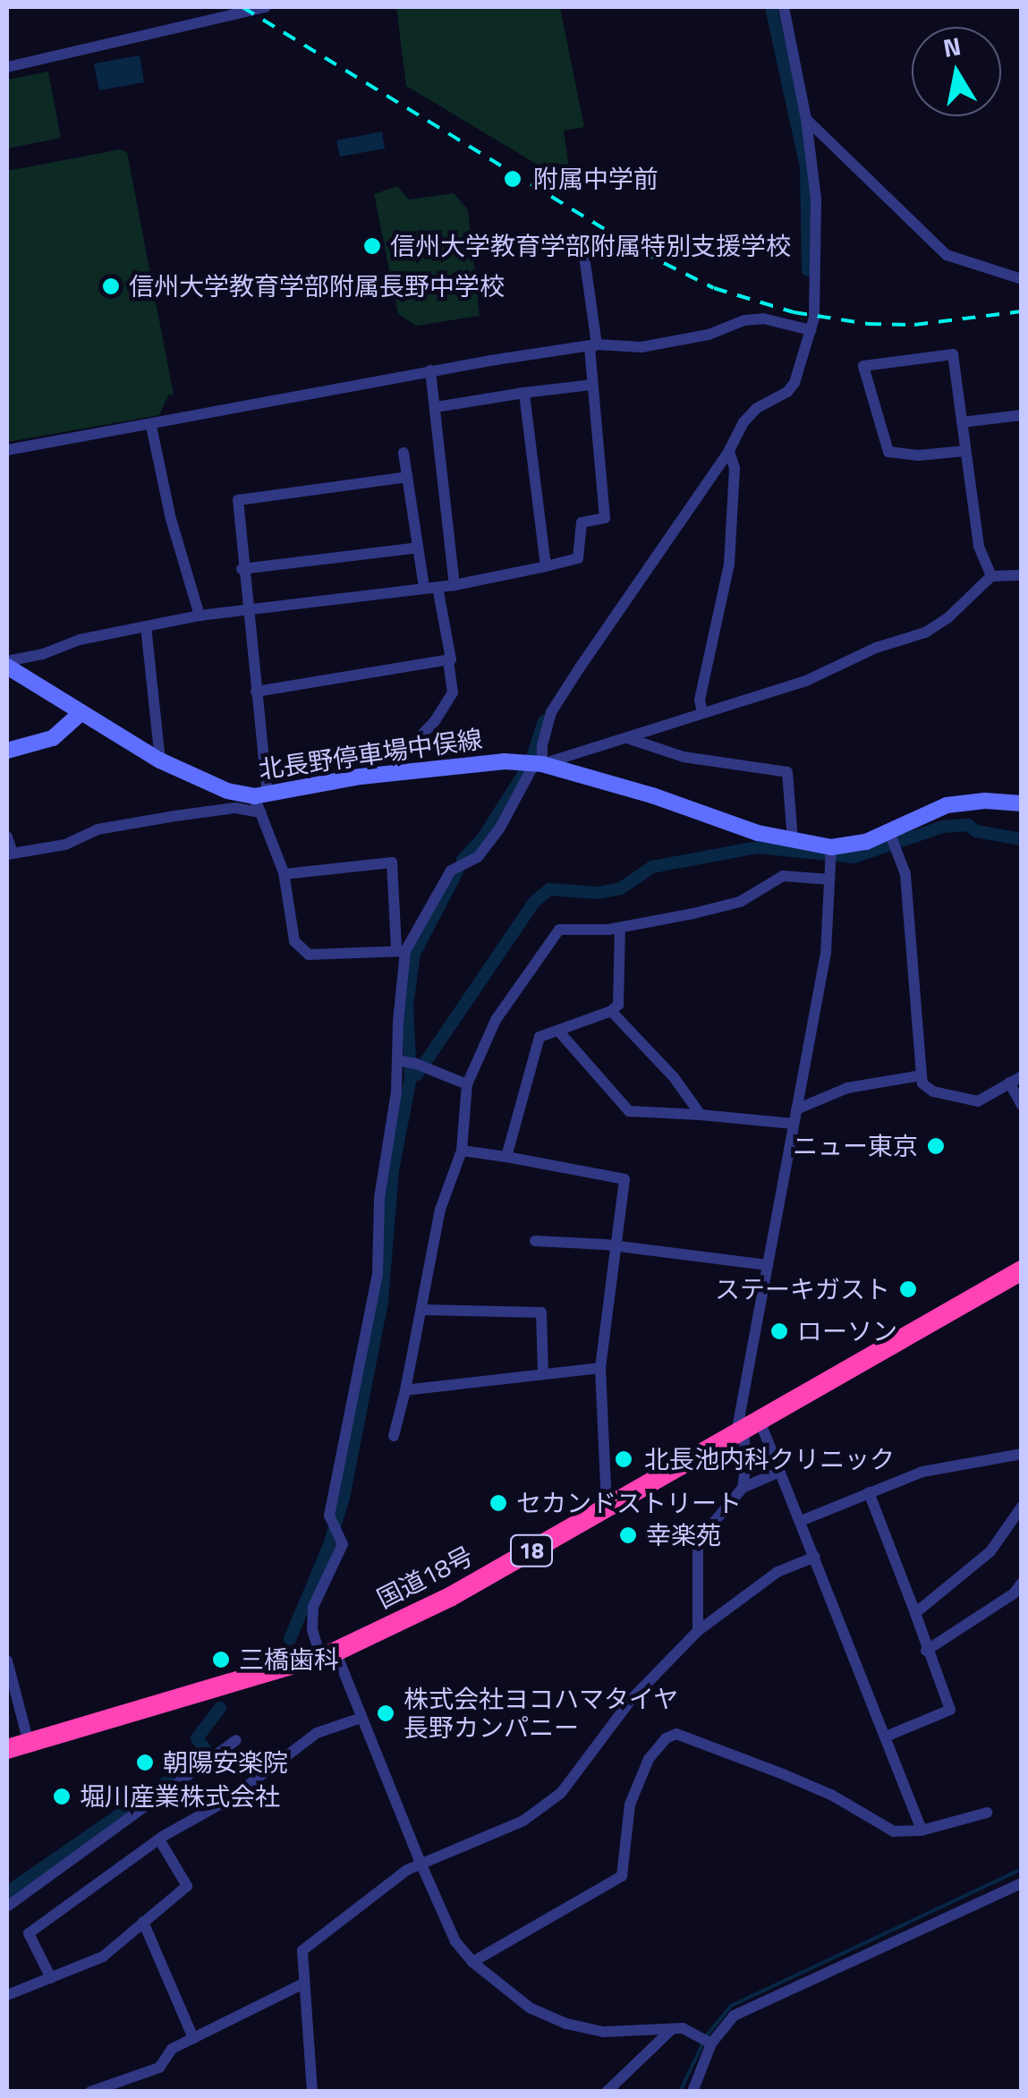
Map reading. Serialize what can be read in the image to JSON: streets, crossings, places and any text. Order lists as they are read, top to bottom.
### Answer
{
  "streets": {
    "highway": ["18", "国道18号"],
    "main road": ["北長野停車場中俣線"]
  },
  "places": [
    "附属中学前",
    "信州大学教育学部附属特別支援学校",
    "信州大学教育学部附属長野中学校",
    "ニュー東京",
    "ステーキガスト",
    "ローソン",
    "北長池内科クリニック",
    "セカンドストリート",
    "幸楽苑",
    "三橋歯科",
    "株式会社ヨコハマタイヤ 長野カンパニー",
    "朝陽安楽院",
    "堀川産業株式会社"
  ],
  "north": "top"
}
